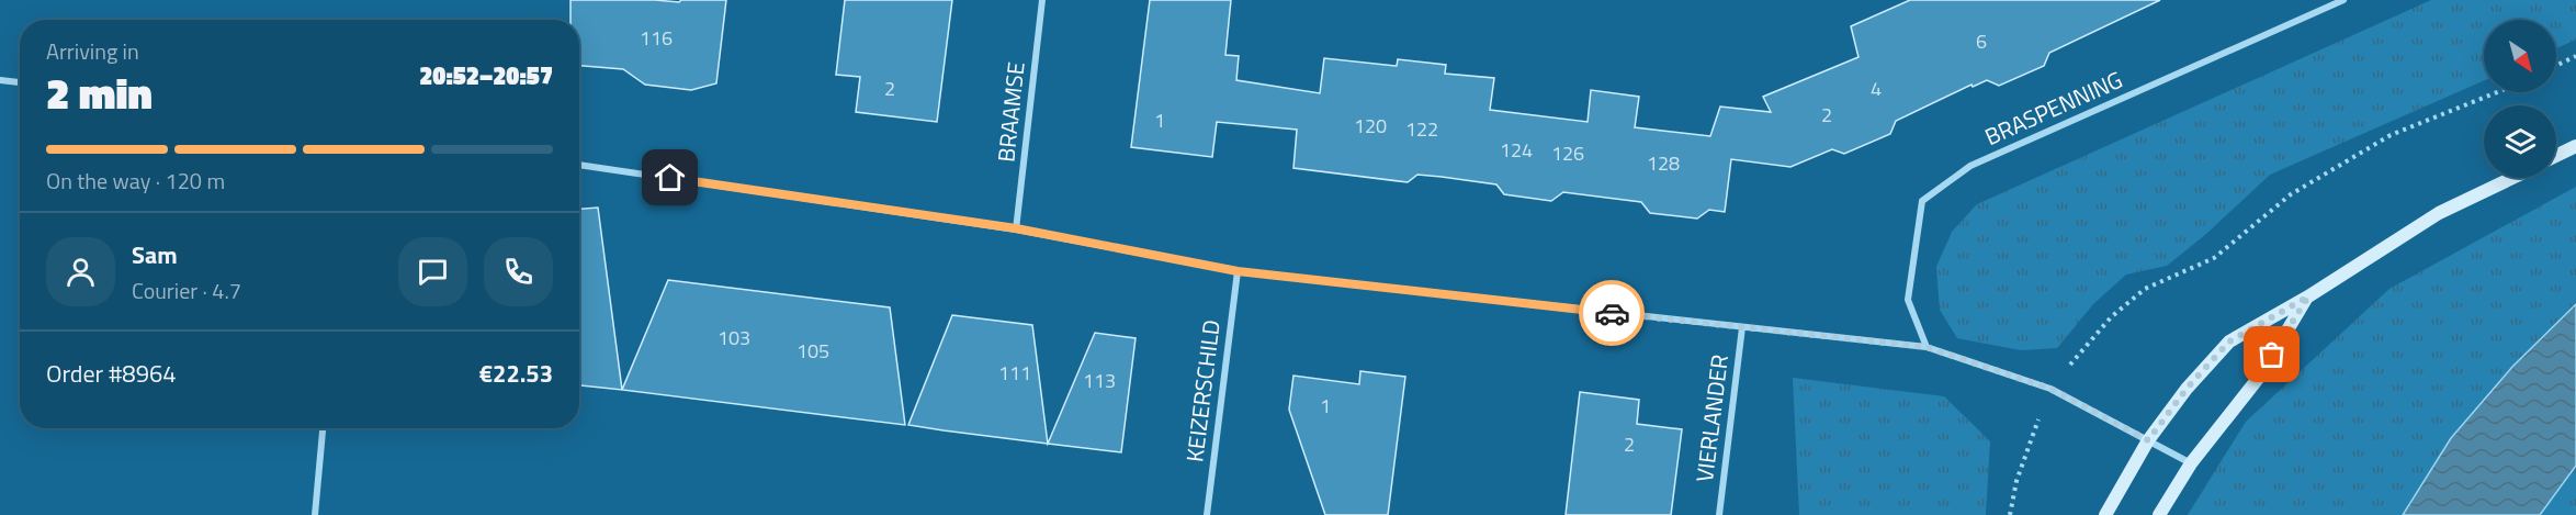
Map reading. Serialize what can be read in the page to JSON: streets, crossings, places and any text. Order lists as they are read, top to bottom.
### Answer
{
  "streets": {
    "street": [
      "BRASPENNING",
      "BRAAMSE",
      "KEIZERSCHILD",
      "VIERLANDER"
    ]
  },
  "house_numbers": [
    "116",
    "6",
    "2",
    "4",
    "2",
    "1",
    "120",
    "122",
    "124",
    "126",
    "128",
    "103",
    "105",
    "111",
    "113",
    "1",
    "2"
  ],
  "north": "bottom right",
  "page": {
    "heading": ["2 min", "Arriving in", "20:52–20:57"],
    "panel": [
      "Sam",
      "Courier · 4.7",
      "Order #8964",
      "€22.53"
    ],
    "bar": "On the way · 120 m"
  }
}
